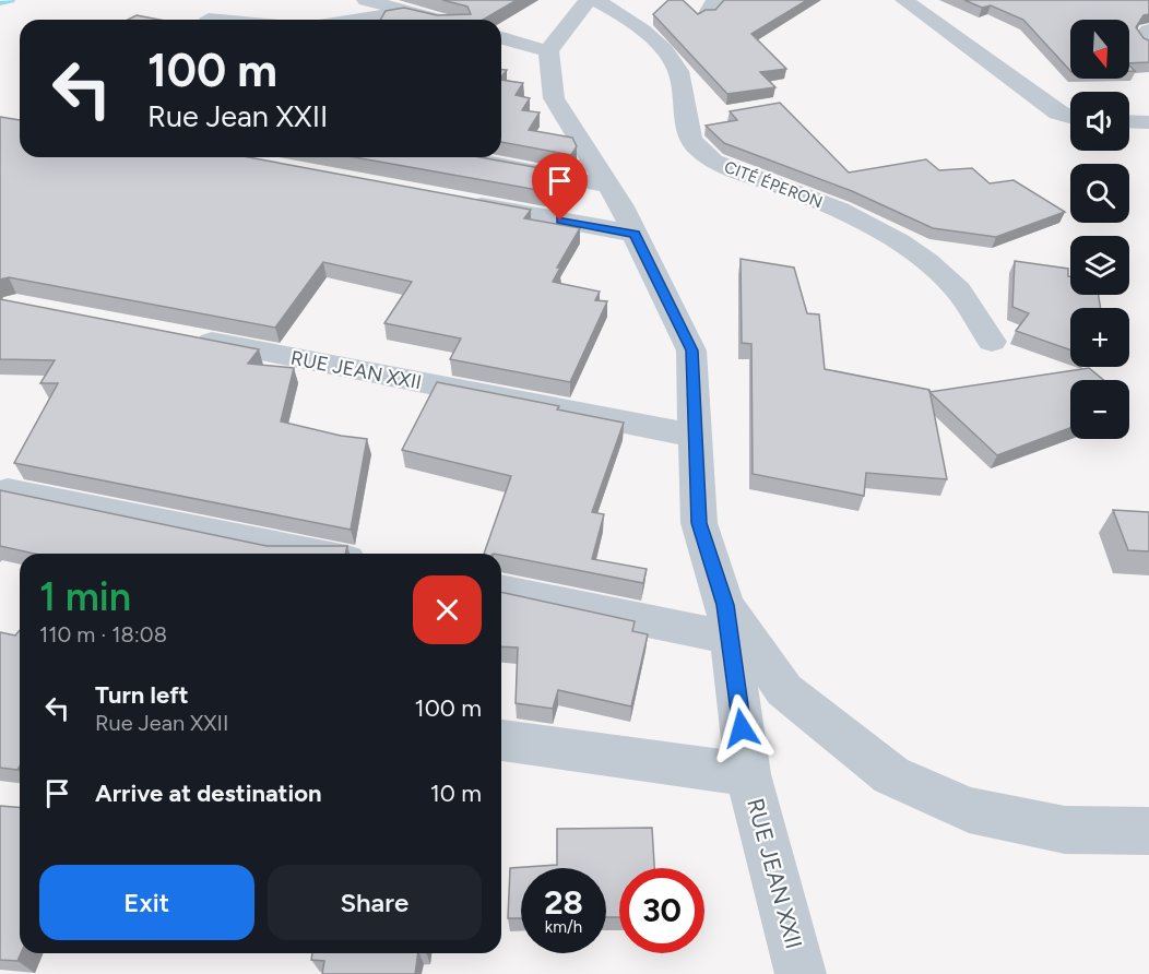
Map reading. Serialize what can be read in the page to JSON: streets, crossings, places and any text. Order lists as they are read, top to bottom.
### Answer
{
  "streets": {
    "street": ["CITÉ ÉPERON", "RUE JEAN XXII"]
  },
  "north": "bottom",
  "page": {
    "map_buttons": ["+", "−"],
    "turn": ["100 m", "Rue Jean XXII"],
    "heading": ["1 min", "110 m · 18:08"],
    "list": [
      {
        "name": "Turn left",
        "note": "Rue Jean XXII",
        "value": "100 m"
      },
      {
        "name": "Arrive at destination",
        "value": "10 m"
      }
    ],
    "buttons": ["Exit", "Share"],
    "speed": "28 km/h",
    "limit": "30"
  }
}
